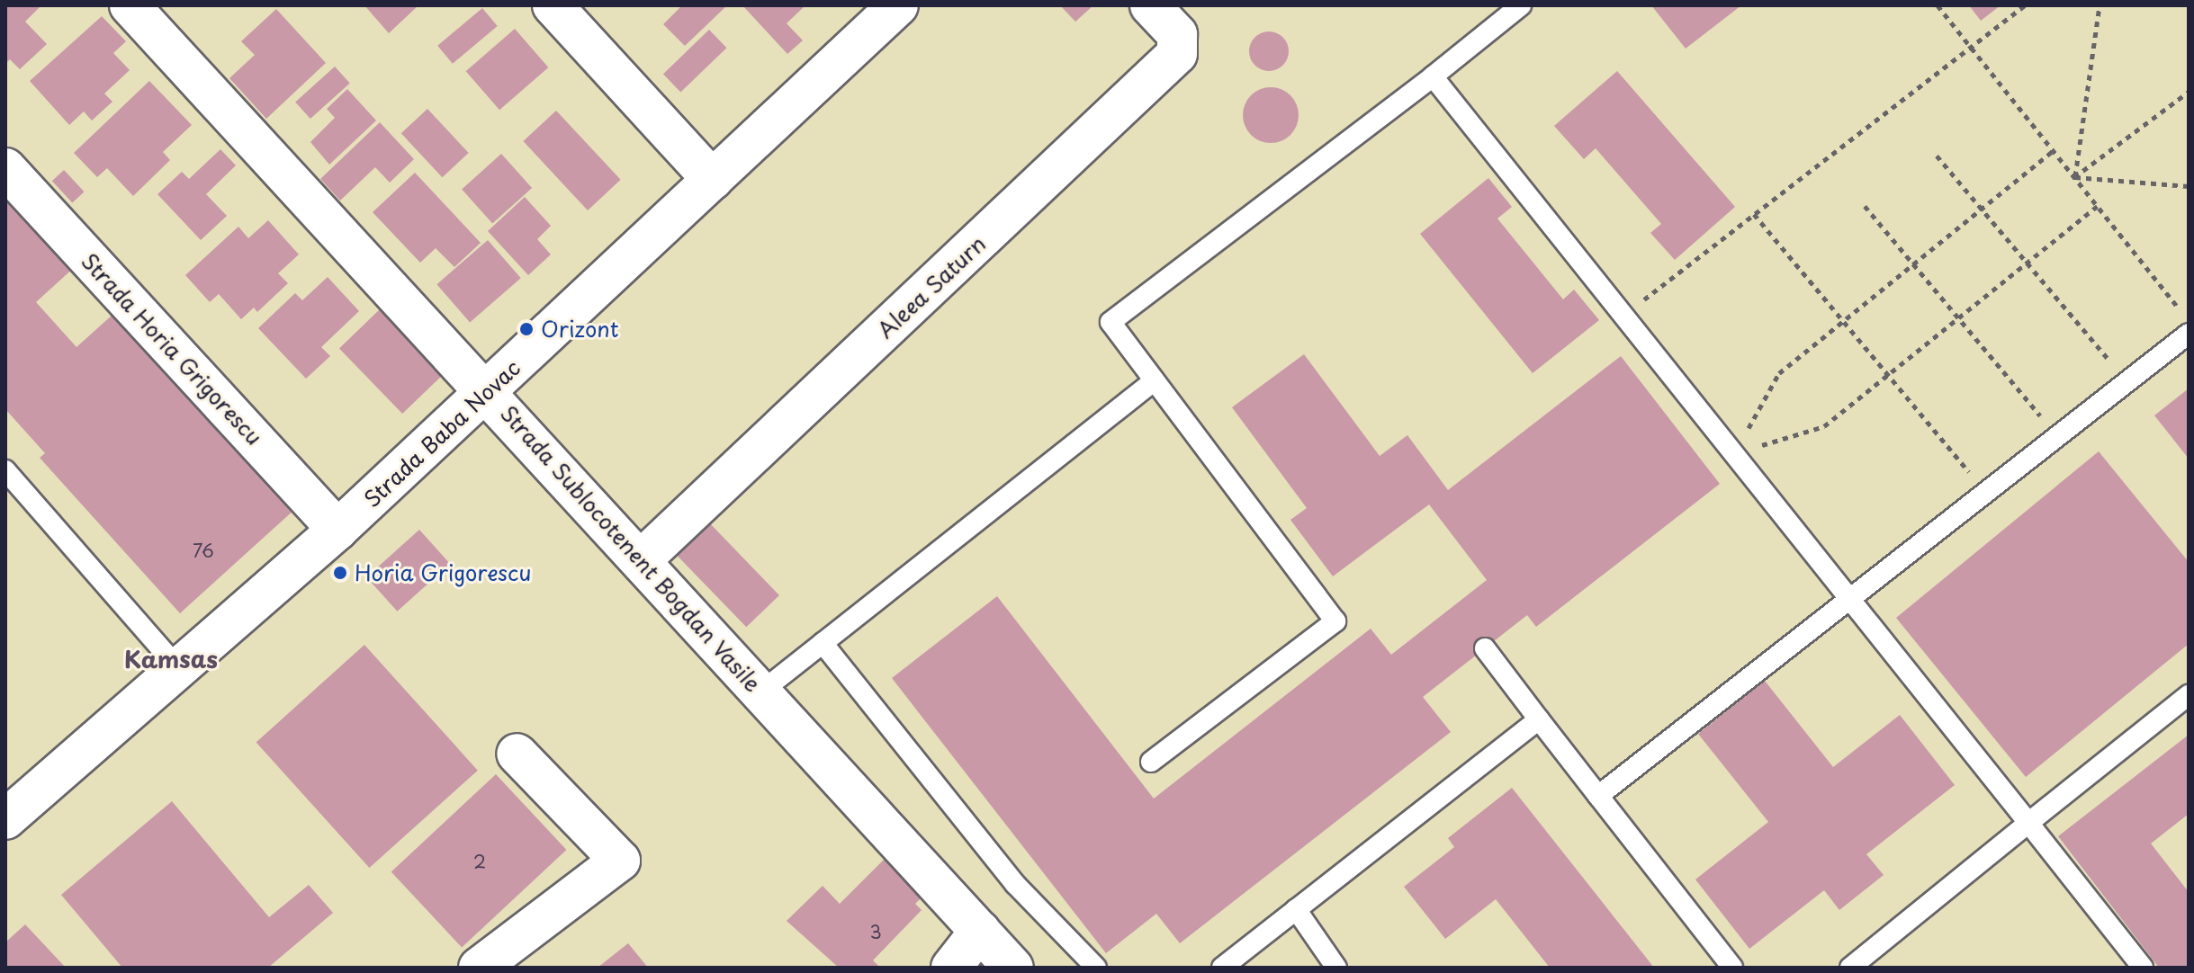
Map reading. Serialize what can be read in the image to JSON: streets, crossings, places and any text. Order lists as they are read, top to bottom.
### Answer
{
  "streets": {
    "street": [
      "Aleea Saturn",
      "Strada Horia Grigorescu",
      "Strada Baba Novac",
      "Strada Sublocotenent Bogdan Vasile"
    ]
  },
  "crossings": [
    ["Aleea Saturn", "Strada Sublocotenent Bogdan Vasile"],
    ["Strada Horia Grigorescu", "Strada Baba Novac"],
    ["Strada Baba Novac", "Strada Sublocotenent Bogdan Vasile"]
  ],
  "districts": ["Kamsas"],
  "places": ["Orizont", "Horia Grigorescu"],
  "house_numbers": ["76", "2", "3"]
}
